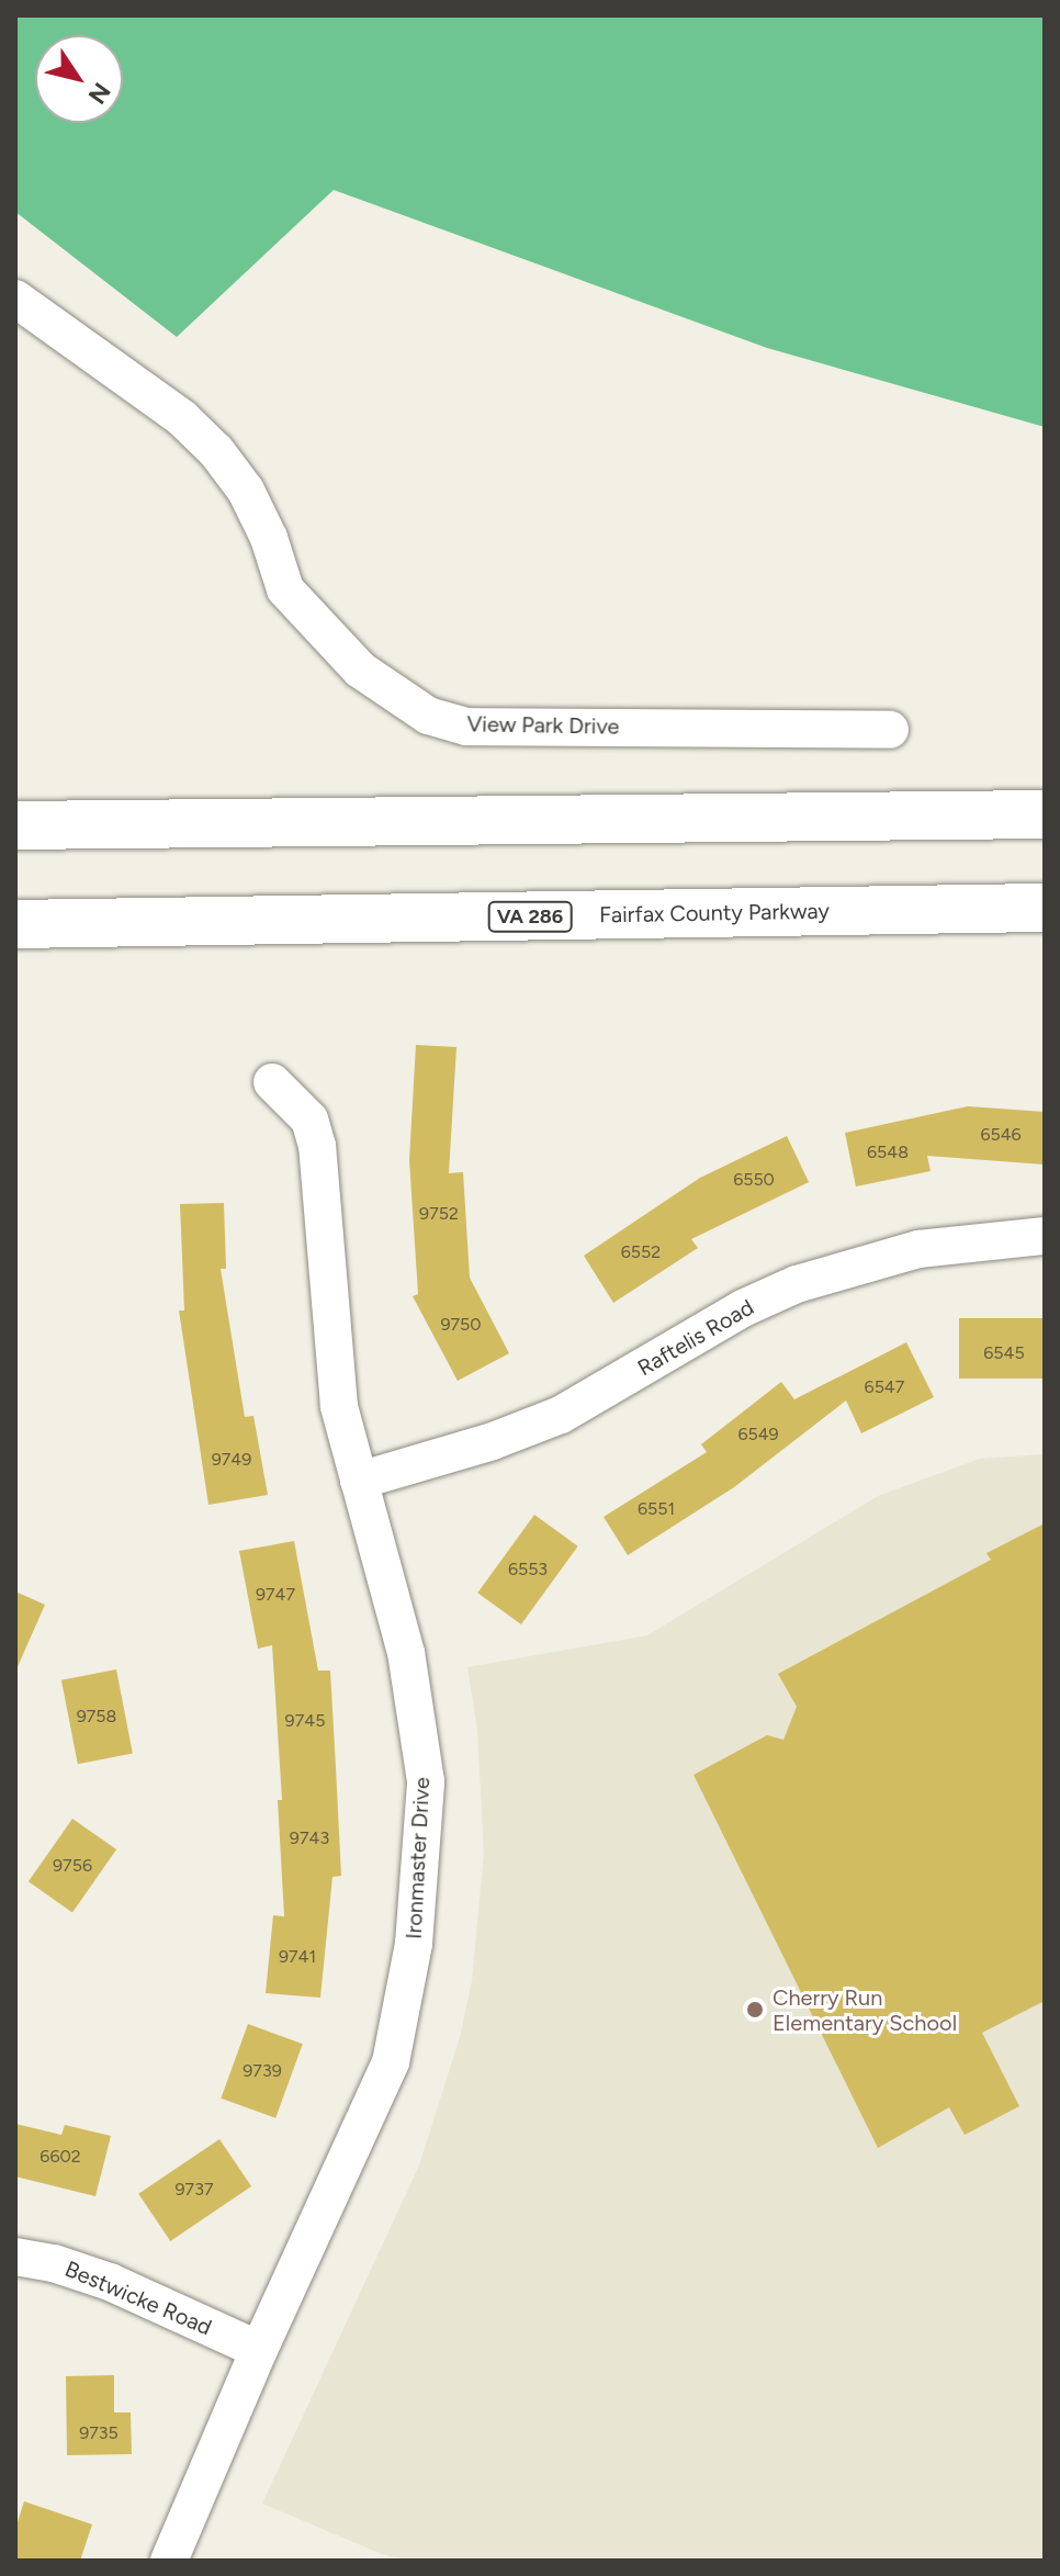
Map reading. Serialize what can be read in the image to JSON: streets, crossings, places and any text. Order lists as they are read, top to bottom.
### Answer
{
  "streets": {
    "highway": ["Fairfax County Parkway", "VA 286"],
    "street": [
      "View Park Drive",
      "Raftelis Road",
      "Ironmaster Drive",
      "Bestwicke Road"
    ]
  },
  "crossings": [
    ["Raftelis Road", "Ironmaster Drive"],
    ["Ironmaster Drive", "Bestwicke Road"]
  ],
  "places": ["Cherry Run Elementary School"],
  "house_numbers": [
    "6546",
    "6548",
    "6550",
    "9752",
    "6552",
    "9750",
    "6545",
    "6547",
    "6549",
    "9749",
    "6551",
    "6553",
    "9747",
    "9758",
    "9745",
    "9743",
    "9756",
    "9741",
    "9739",
    "6602",
    "9737",
    "9735"
  ],
  "north": "bottom right"
}
